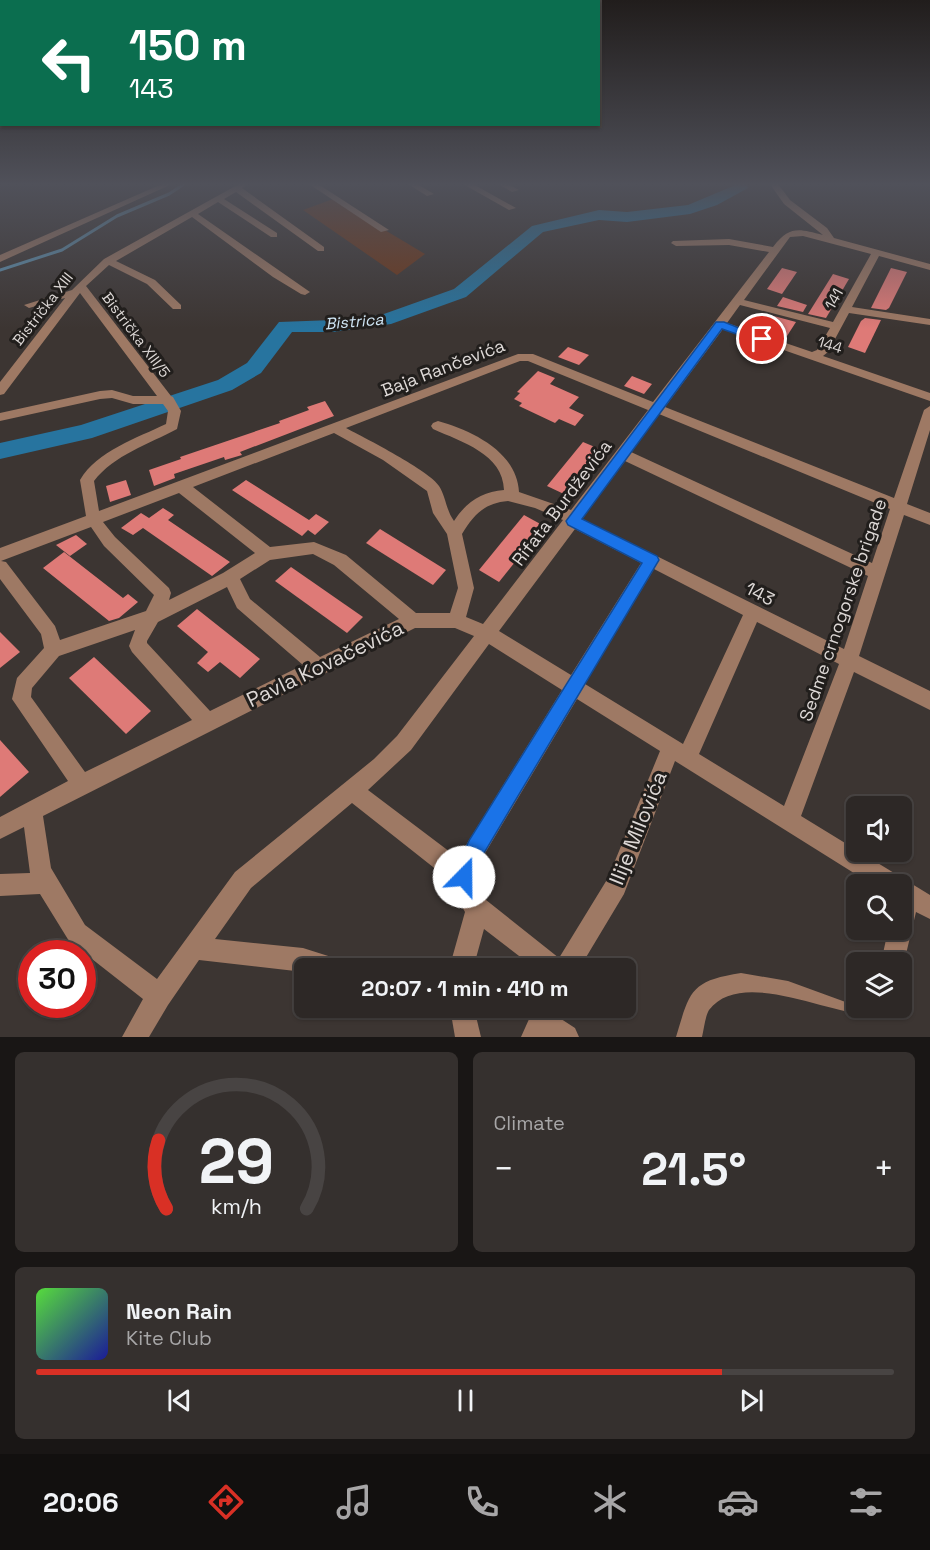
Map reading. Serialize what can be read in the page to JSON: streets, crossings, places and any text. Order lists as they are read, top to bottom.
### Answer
{
  "streets": {
    "street": [
      "141",
      "Bistrička XIII",
      "Bistrička XIII/5",
      "144",
      "Baja Rančevića",
      "Rifata Burdževića",
      "143",
      "Sedme crnogorske brigade",
      "Pavla Kovačevića",
      "Ilije Milovića"
    ]
  },
  "crossings": [
    ["141", "144"],
    ["141", "Rifata Burdževića"],
    ["Bistrička XIII", "Bistrička XIII/5"],
    ["144", "Rifata Burdževića"],
    ["Baja Rančevića", "Rifata Burdževića"],
    ["Baja Rančevića", "Sedme crnogorske brigade"],
    ["Rifata Burdževića", "143"],
    ["Rifata Burdževića", "Pavla Kovačevića"],
    ["143", "Sedme crnogorske brigade"],
    ["143", "Ilije Milovića"],
    ["Sedme crnogorske brigade", "Pavla Kovačevića"],
    ["Pavla Kovačevića", "Ilije Milovića"]
  ],
  "water": ["Bistrica"],
  "page": {
    "turn": ["150 m", "143"],
    "limit": "30",
    "trip": "20:07 · 1 min · 410 m",
    "tile": "Climate",
    "heat": ["−", "21.5°", "+"],
    "song": ["Neon Rain", "Kite Club"],
    "tabs": "20:06",
    "gauge": ["29", "km/h"]
  }
}
